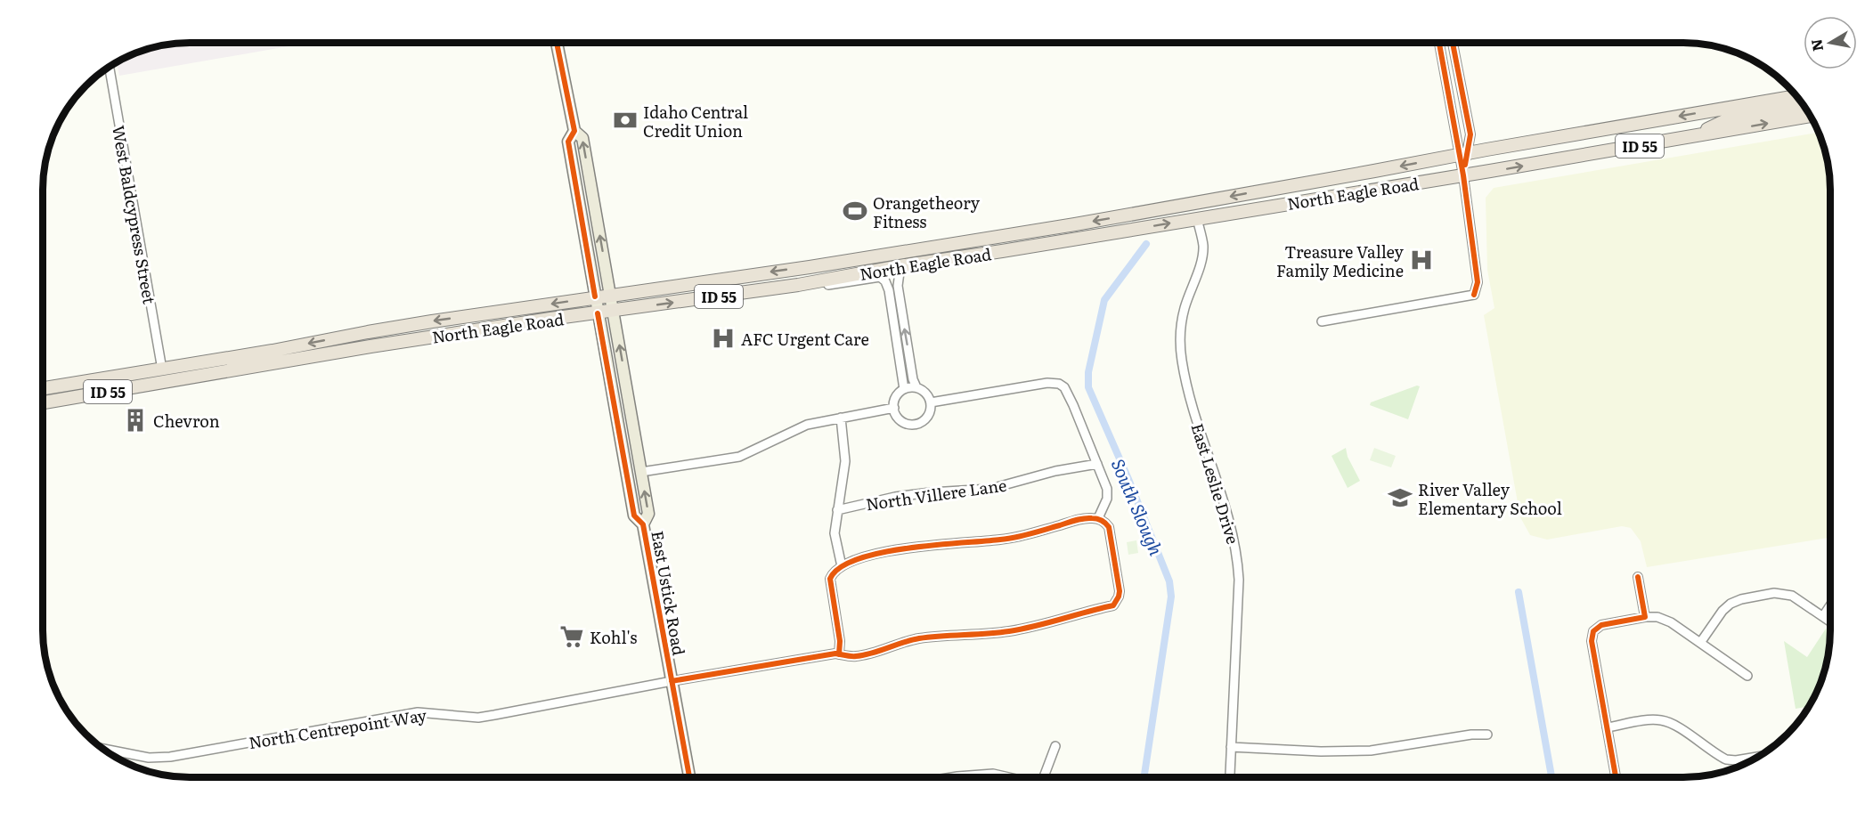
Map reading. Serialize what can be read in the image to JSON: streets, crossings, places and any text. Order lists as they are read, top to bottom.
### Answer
{
  "streets": {
    "highway": ["ID 55", "North Eagle Road"],
    "main road": ["East Ustick Road"],
    "street": [
      "West Baldcypress Street",
      "East Leslie Drive",
      "North Villere Lane",
      "North Centrepoint Way"
    ]
  },
  "crossings": [
    ["North Eagle Road", "West Baldcypress Street"],
    ["North Eagle Road", "East Leslie Drive"],
    ["North Eagle Road", "East Ustick Road"],
    ["East Ustick Road", "North Centrepoint Way"]
  ],
  "water": ["South Slough"],
  "places": {
    "bank": ["Idaho Central Credit Union"],
    "sports": ["Orangetheory Fitness"],
    "hospital": ["Treasure Valley Family Medicine", "AFC Urgent Care"],
    "building": ["Chevron"],
    "school or university": ["River Valley Elementary School"],
    "supermarket": ["Kohl's"]
  },
  "north": "left"
}
